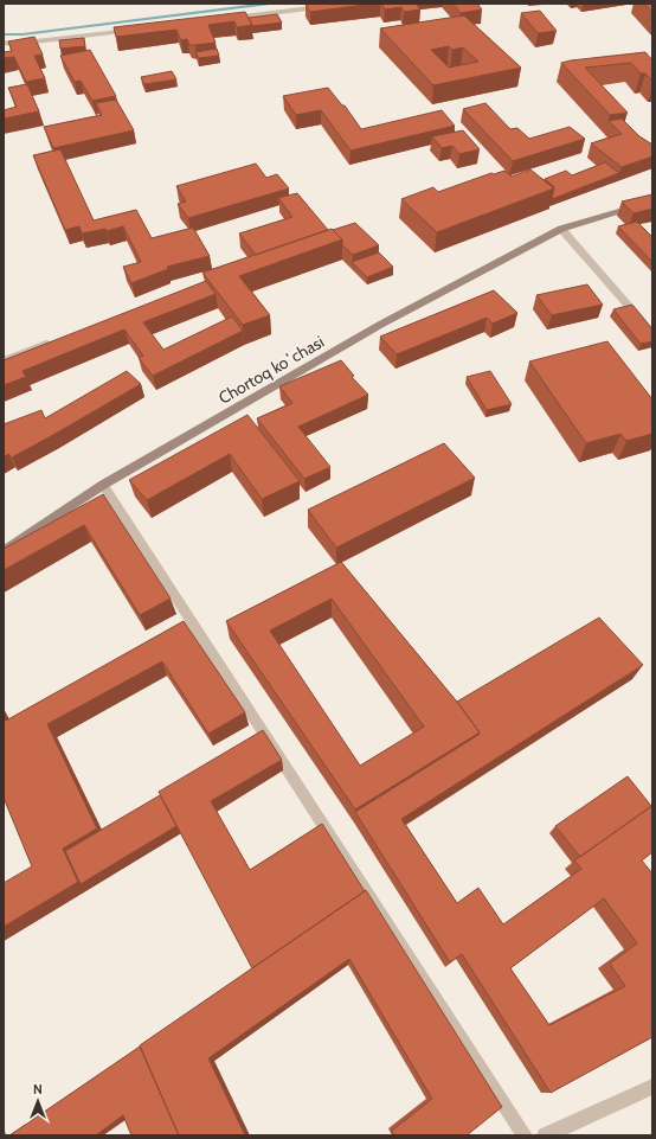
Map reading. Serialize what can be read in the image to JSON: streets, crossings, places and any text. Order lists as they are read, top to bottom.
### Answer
{
  "streets": {
    "main road": ["Chortoq koʻchasi"]
  },
  "north": "top"
}
